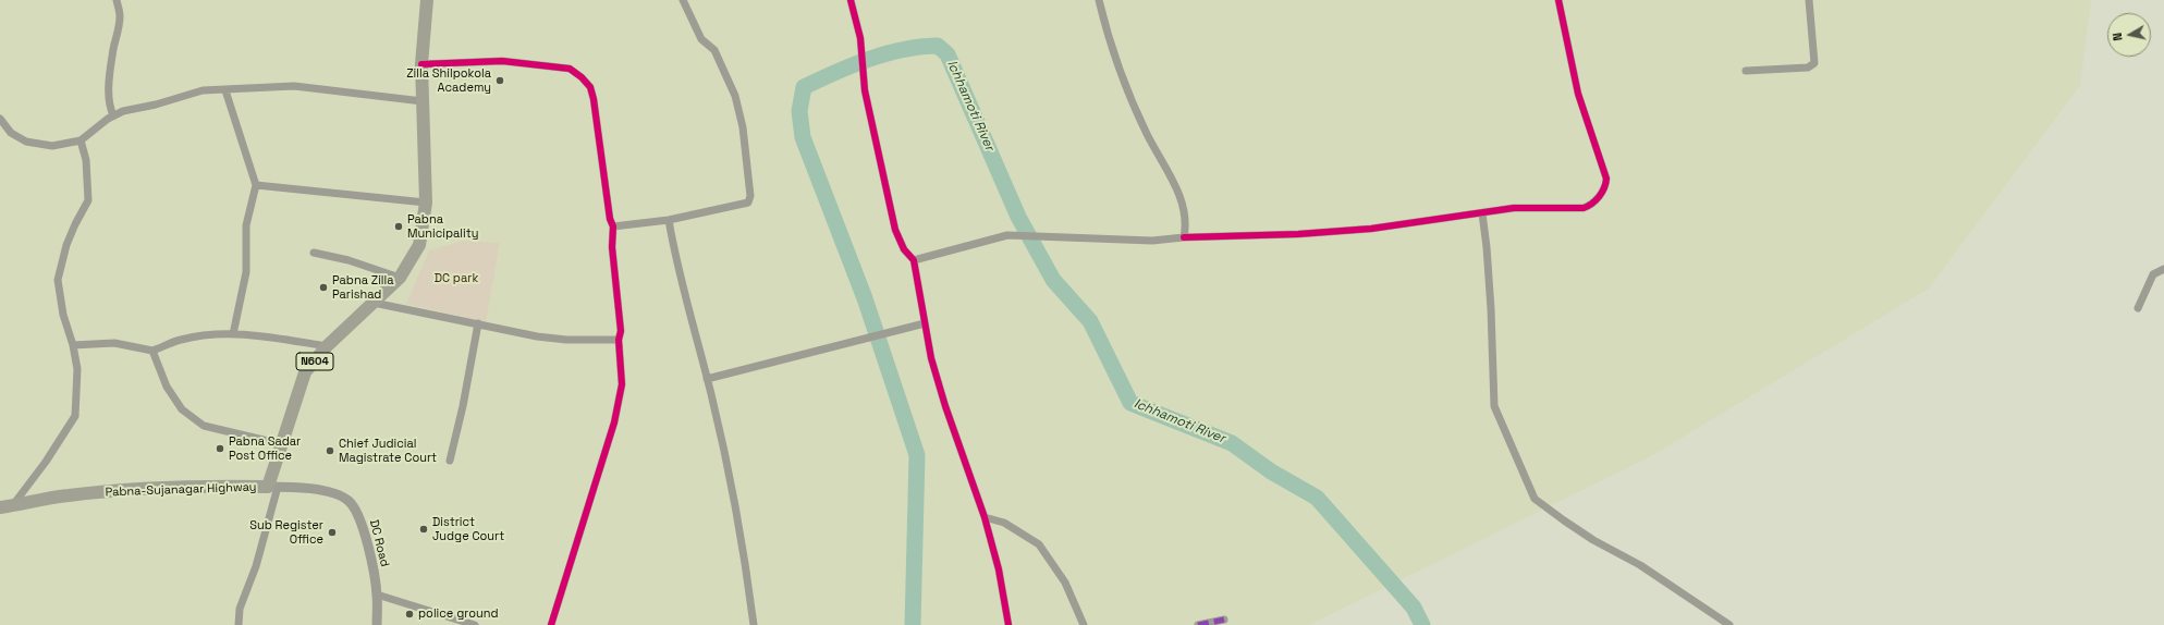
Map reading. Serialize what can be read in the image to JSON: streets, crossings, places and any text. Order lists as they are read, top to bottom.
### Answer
{
  "streets": {
    "highway": ["N604", "Pabna-Sujanagar Highway"],
    "street": ["DC Road"]
  },
  "crossings": [
    ["Pabna-Sujanagar Highway", "DC Road"]
  ],
  "water": ["Ichhamoti River"],
  "parks": ["DC park"],
  "places": [
    "Zilla Shilpokola Academy",
    "Pabna Municipality",
    "Pabna Zilla Parishad",
    "Pabna Sadar Post Office",
    "Chief Judicial Magistrate Court",
    "District Judge Court",
    "Sub Register Office",
    "police ground"
  ],
  "north": "left"
}
